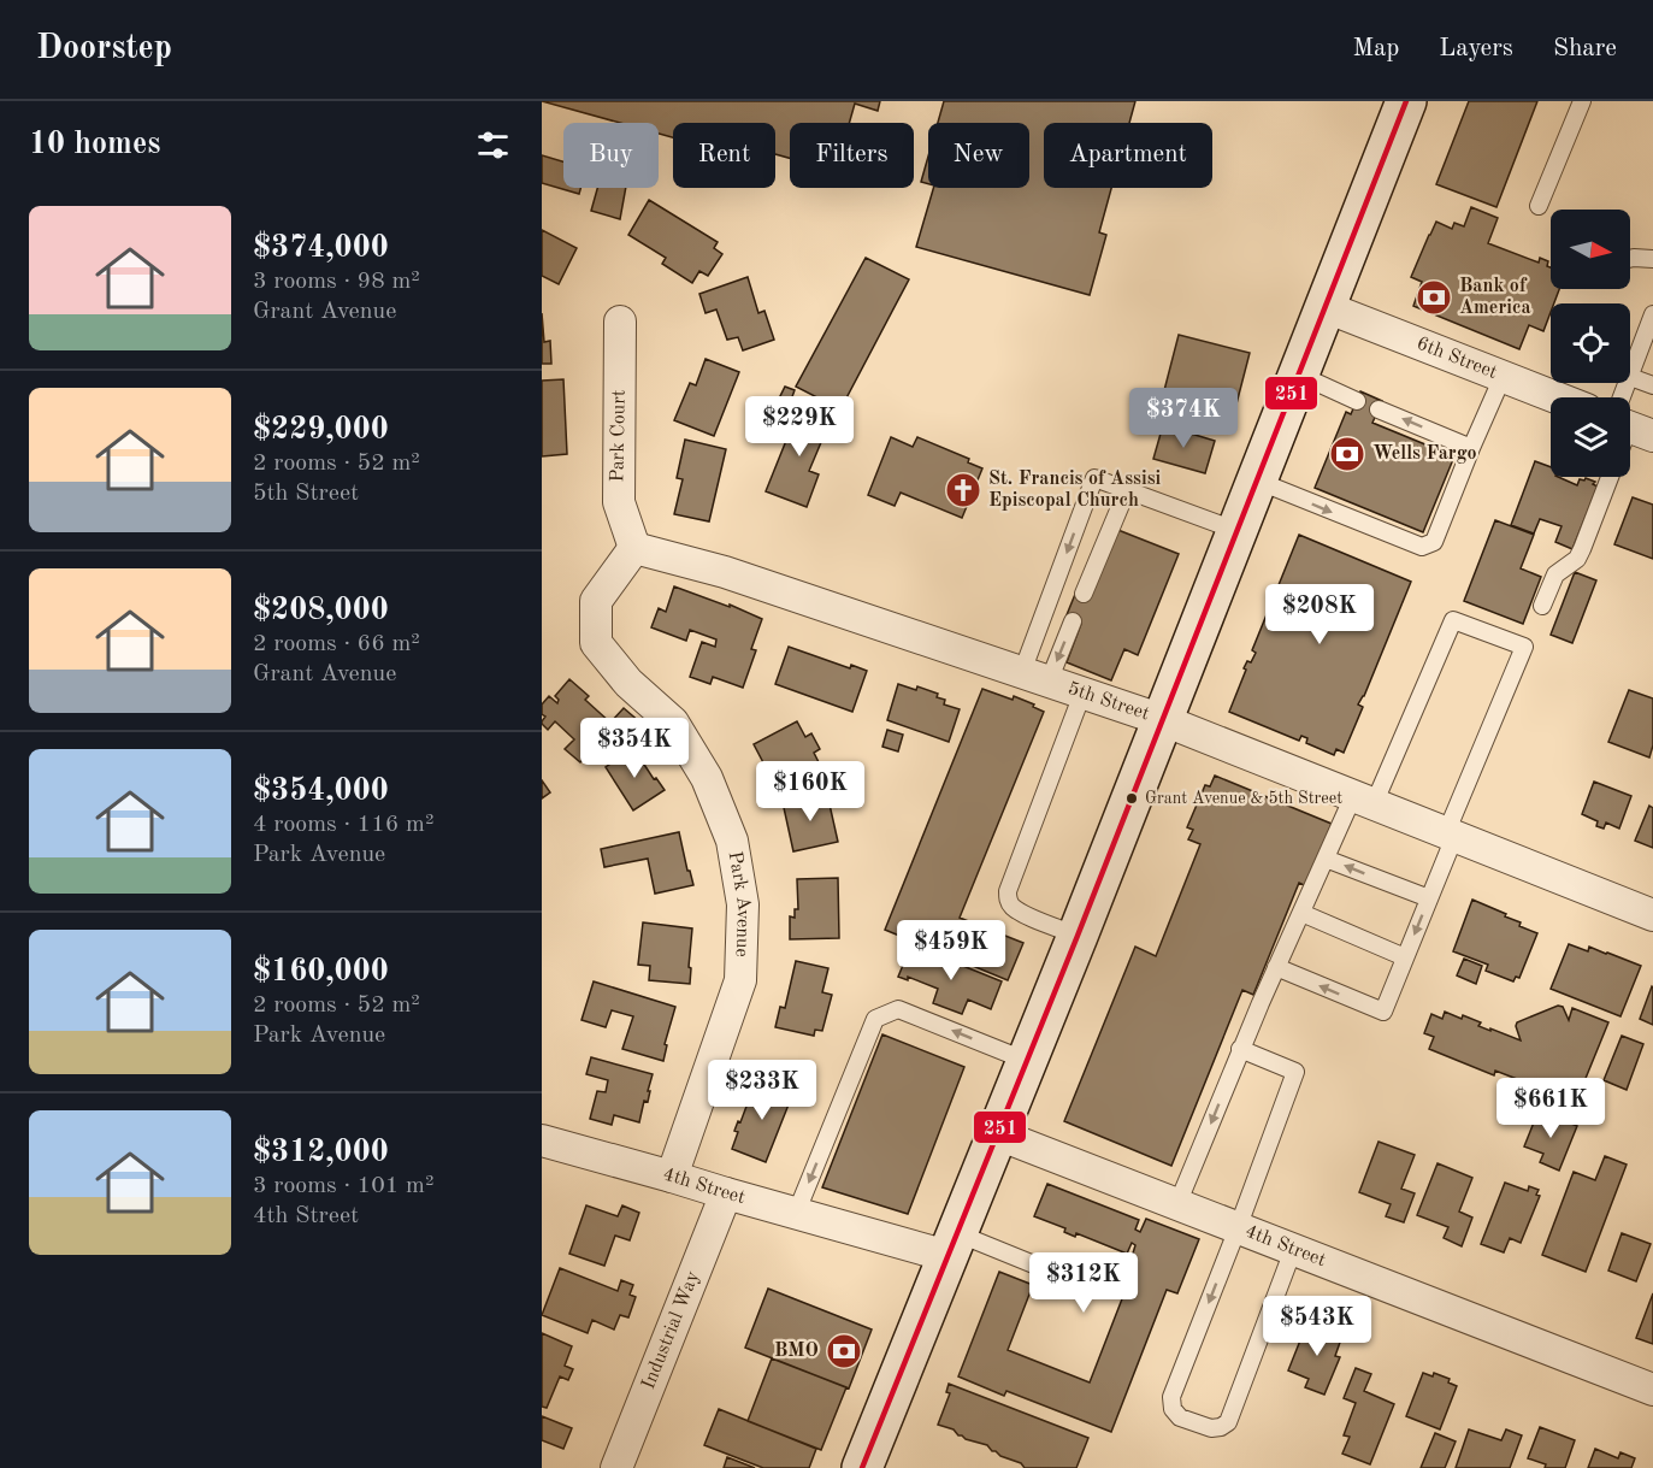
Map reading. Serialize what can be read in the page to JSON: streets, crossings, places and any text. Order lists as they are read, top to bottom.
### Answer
{
  "streets": {
    "street": [
      "6th Street",
      "Park Court",
      "5th Street",
      "Park Avenue",
      "4th Street",
      "Industrial Way"
    ]
  },
  "crossings": [
    ["Park Court", "5th Street"],
    ["Park Court", "Park Avenue"],
    ["5th Street", "Park Avenue"],
    ["Park Avenue", "4th Street"],
    ["4th Street", "Industrial Way"]
  ],
  "places": {
    "bank": ["Bank of America", "Wells Fargo", "BMO"],
    "church": ["St. Francis of Assisi Episcopal Church"],
    "other": ["Grant Avenue & 5th Street"]
  },
  "lines": ["transit line 251"],
  "north": "right",
  "page": {
    "header": "Doorstep",
    "nav": ["Map", "Layers", "Share"],
    "heading": "10 homes",
    "chip": [
      "Buy",
      "Rent",
      "Filters",
      "New",
      "Apartment"
    ],
    "list": [
      {
        "name": "$374,000",
        "note": "3 rooms · 98 m² · Grant Avenue"
      },
      {
        "name": "$229,000",
        "note": "2 rooms · 52 m² · 5th Street"
      },
      {
        "name": "$208,000",
        "note": "2 rooms · 66 m² · Grant Avenue"
      },
      {
        "name": "$354,000",
        "note": "4 rooms · 116 m² · Park Avenue"
      },
      {
        "name": "$160,000",
        "note": "2 rooms · 52 m² · Park Avenue"
      },
      {
        "name": "$312,000",
        "note": "3 rooms · 101 m² · 4th Street"
      }
    ],
    "price": [
      "$374K",
      "$229K",
      "$208K",
      "$354K",
      "$160K",
      "$459K",
      "$233K",
      "$661K",
      "$312K",
      "$543K"
    ]
  }
}
